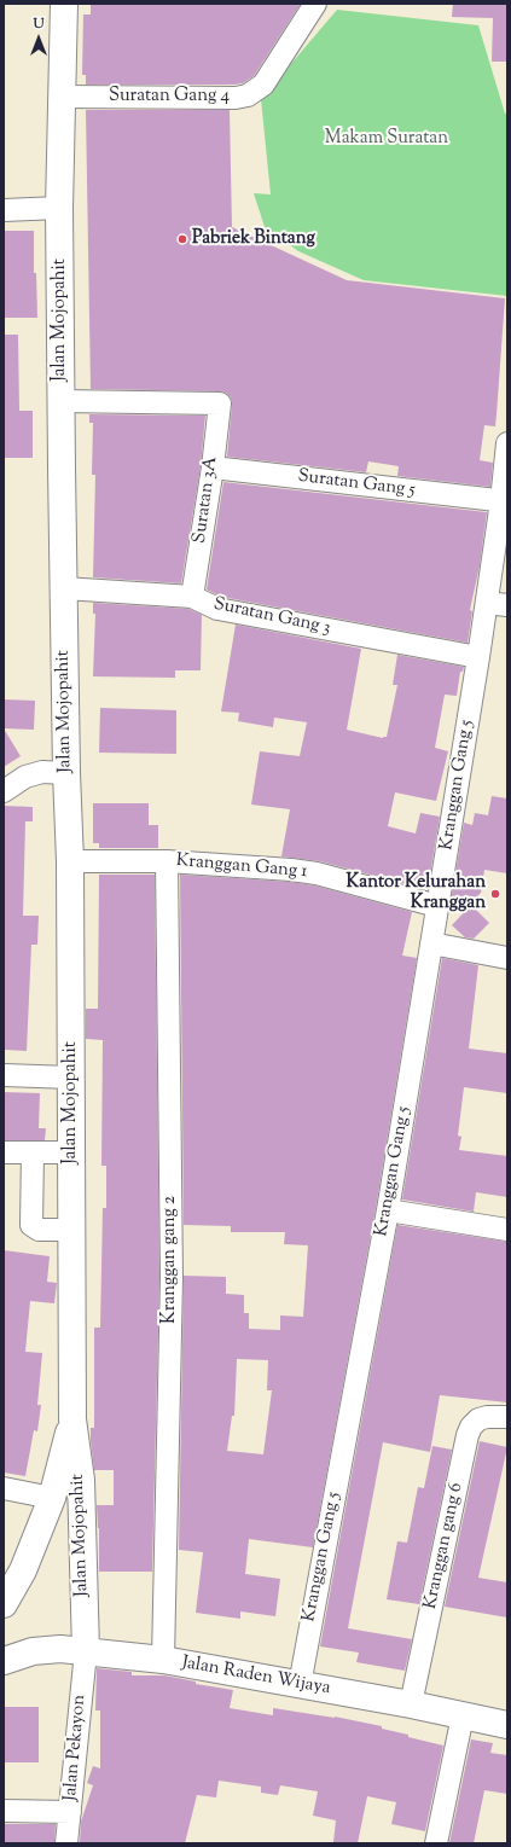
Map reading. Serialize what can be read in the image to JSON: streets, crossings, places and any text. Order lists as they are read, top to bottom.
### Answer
{
  "streets": {
    "main road": ["Jalan Mojopahit", "Jalan Raden Wijaya"],
    "street": [
      "Suratan Gang 4",
      "Suratan Gang 5",
      "Suratan 3A",
      "Suratan Gang 3",
      "Kranggan Gang 5",
      "Kranggan Gang 1",
      "Kranggan gang 2",
      "Kranggan gang 6",
      "Jalan Pekayon"
    ]
  },
  "crossings": [
    ["Suratan Gang 4", "Jalan Mojopahit"],
    ["Jalan Mojopahit", "Suratan 3A"],
    ["Jalan Mojopahit", "Suratan Gang 3"],
    ["Jalan Mojopahit", "Kranggan Gang 1"],
    ["Jalan Mojopahit", "Jalan Raden Wijaya"],
    ["Jalan Mojopahit", "Jalan Pekayon"],
    ["Suratan Gang 5", "Suratan 3A"],
    ["Suratan Gang 5", "Kranggan Gang 5"],
    ["Suratan 3A", "Suratan Gang 3"],
    ["Suratan Gang 3", "Kranggan Gang 5"],
    ["Kranggan Gang 5", "Kranggan Gang 1"],
    ["Kranggan Gang 5", "Jalan Raden Wijaya"],
    ["Kranggan Gang 1", "Kranggan gang 2"],
    ["Kranggan gang 2", "Jalan Raden Wijaya"],
    ["Kranggan gang 6", "Jalan Raden Wijaya"],
    ["Jalan Raden Wijaya", "Jalan Pekayon"]
  ],
  "parks": ["Makam Suratan"],
  "places": ["Pabriek Bintang", "Kantor Kelurahan Kranggan"],
  "north": "top"
}
